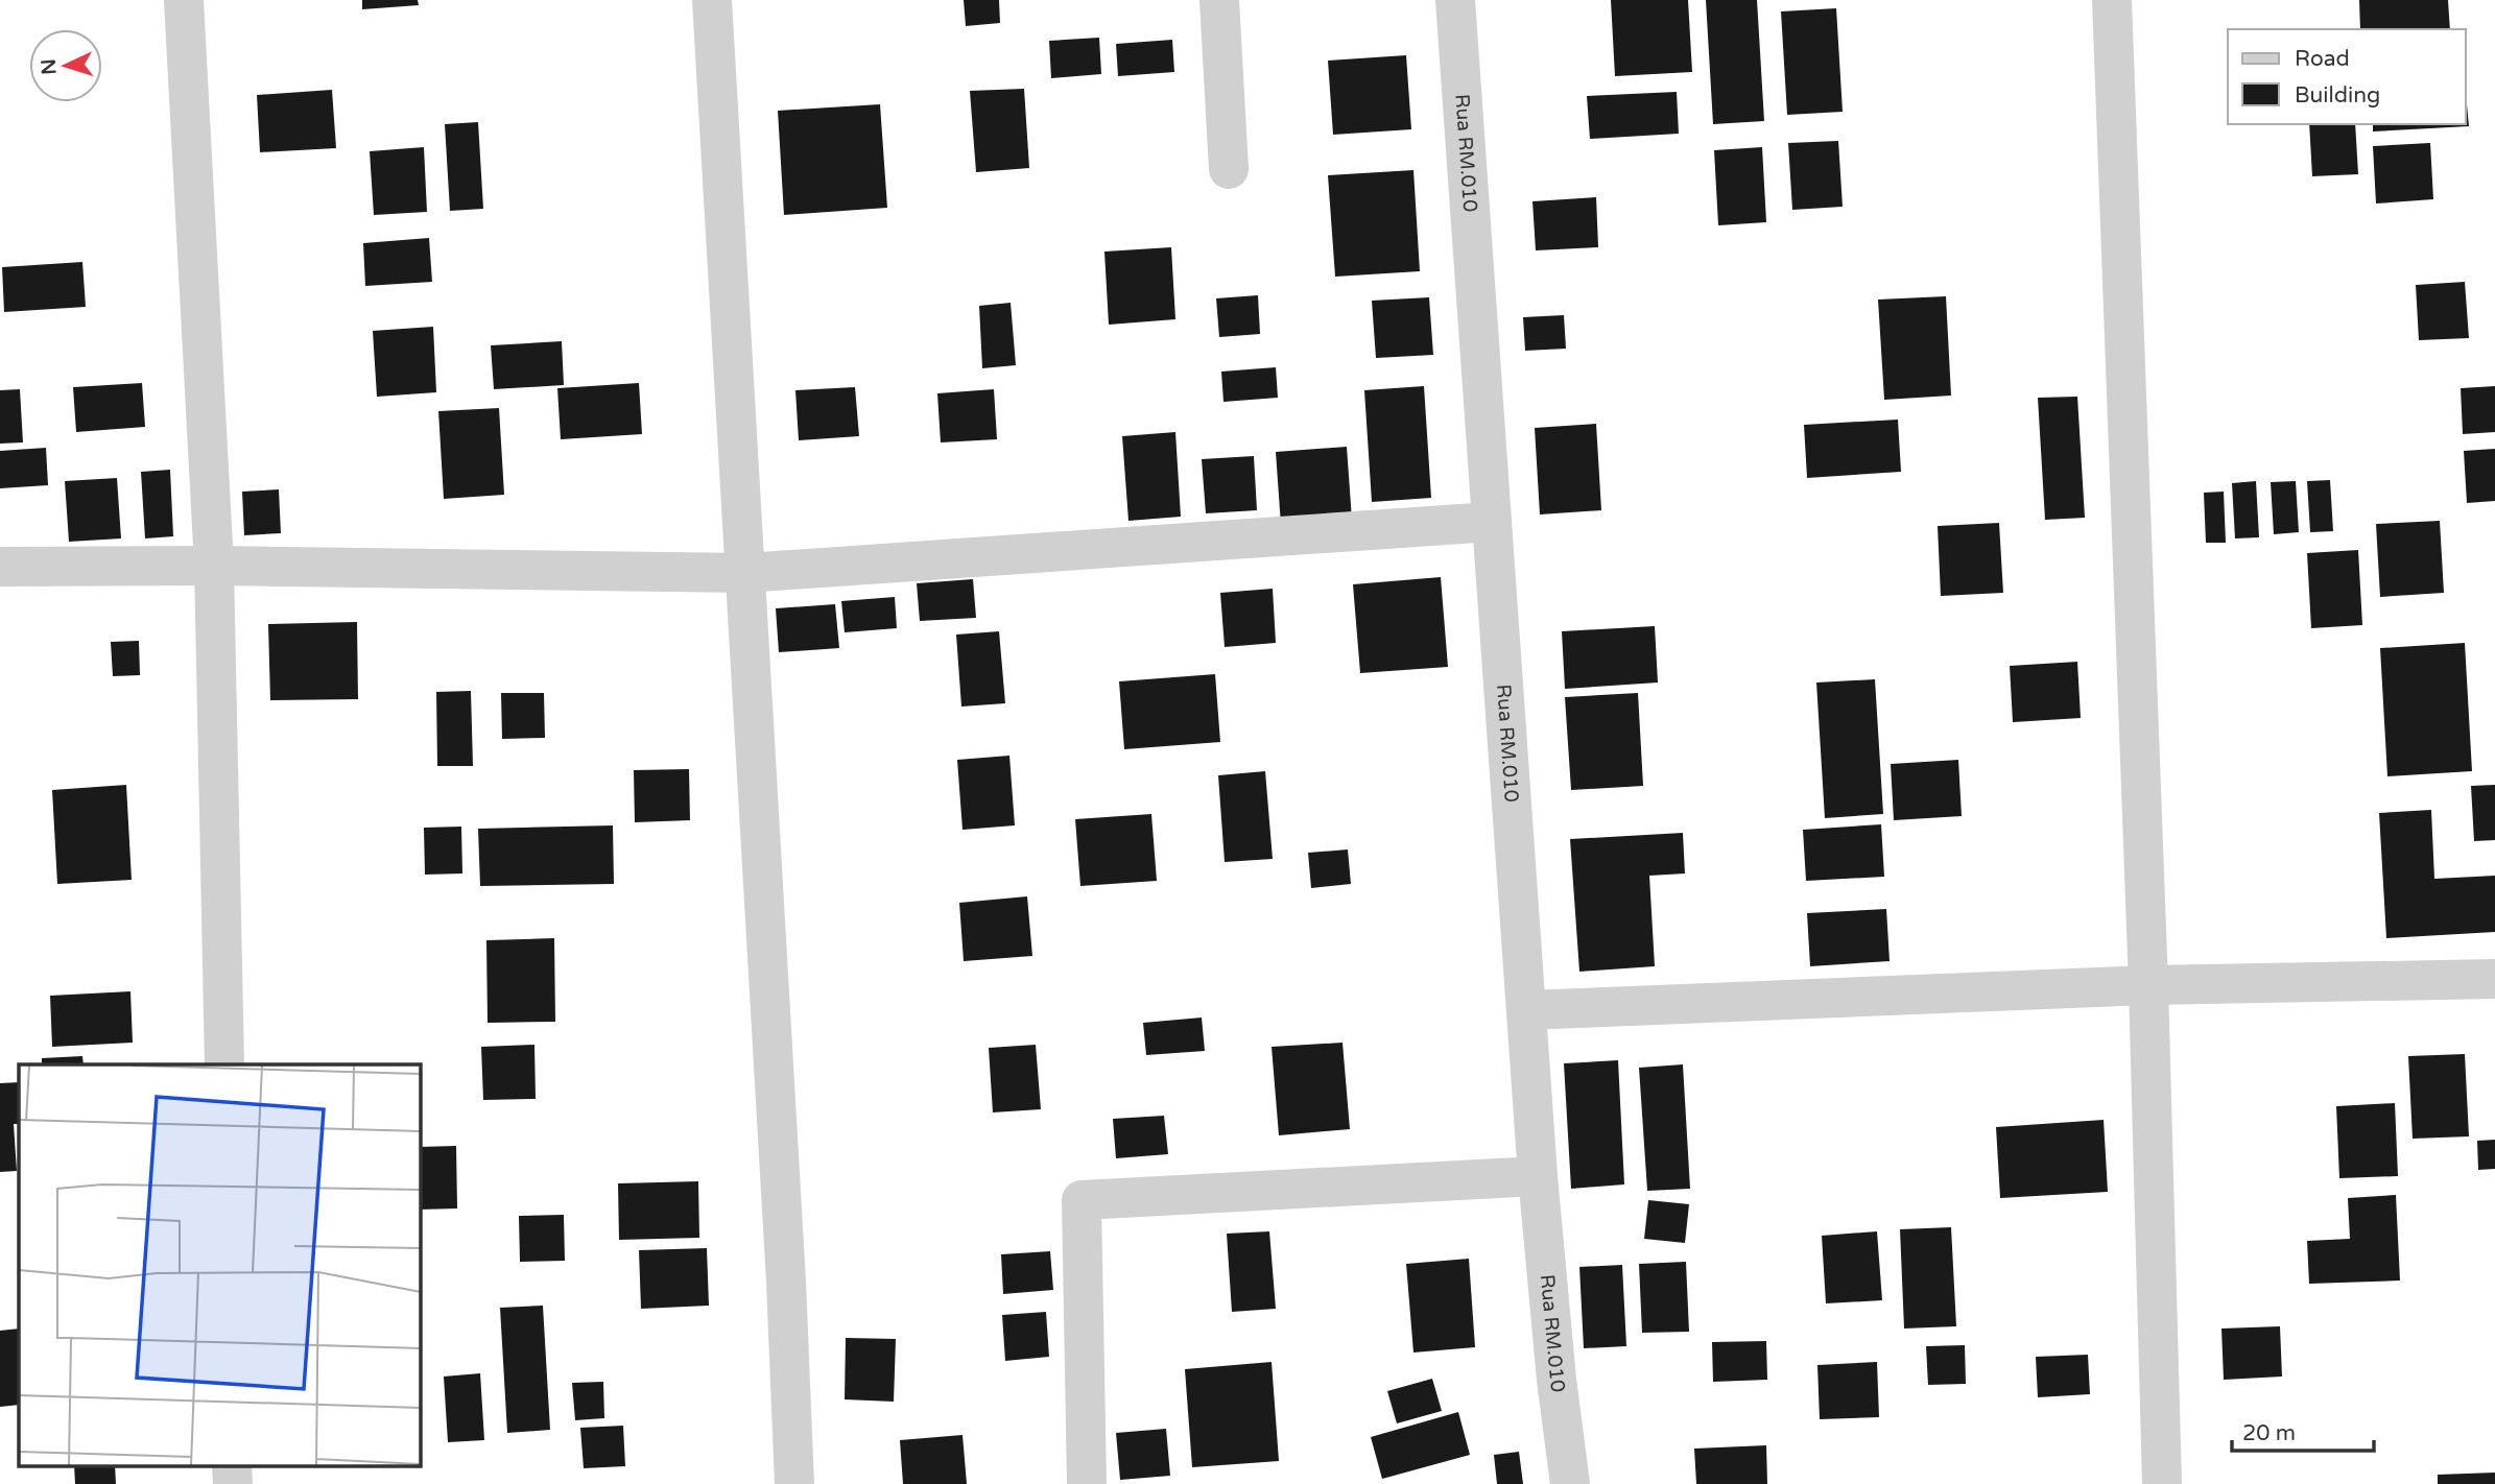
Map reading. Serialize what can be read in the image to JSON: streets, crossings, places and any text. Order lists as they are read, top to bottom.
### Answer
{
  "streets": {
    "street": ["Rua RM.010"]
  },
  "legend": ["Road", "Building"],
  "scale_bar": "20 m",
  "north": "left"
}
